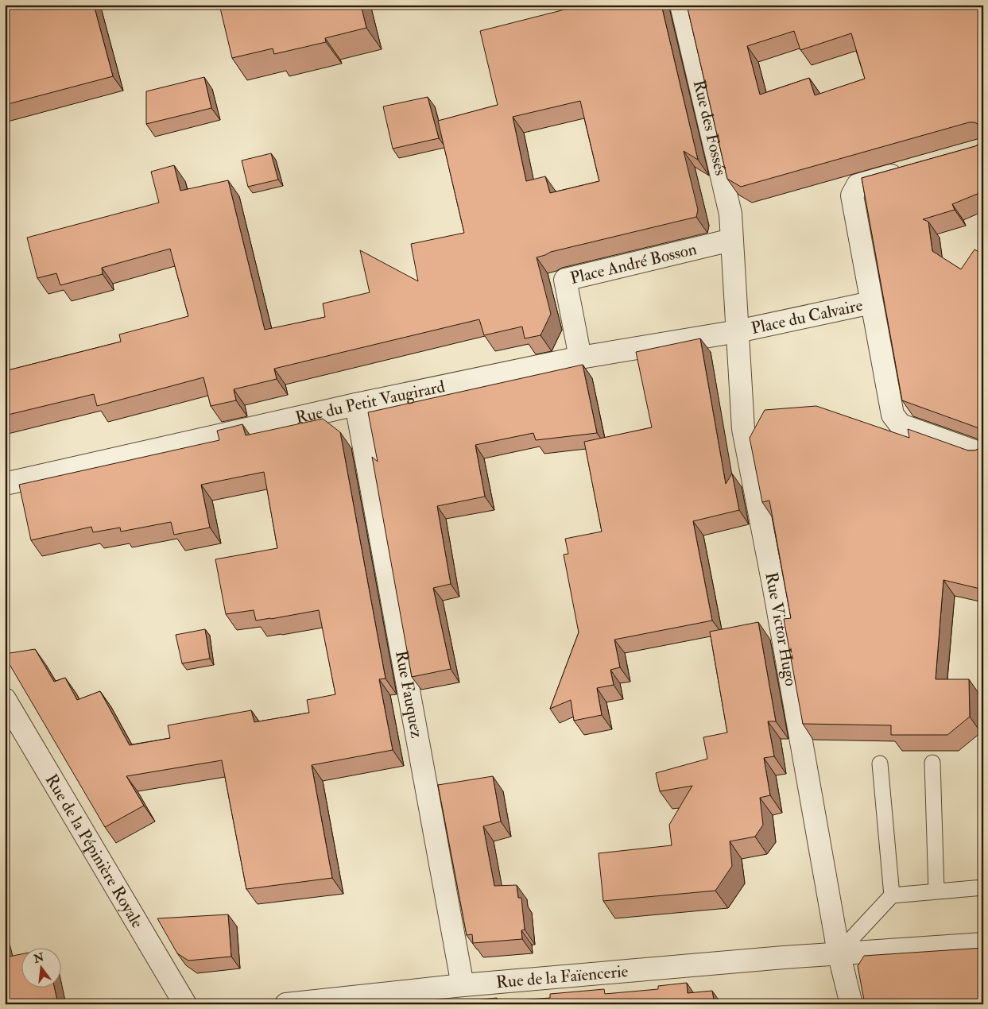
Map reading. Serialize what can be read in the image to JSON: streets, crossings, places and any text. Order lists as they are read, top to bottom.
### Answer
{
  "streets": {
    "street": [
      "Rue des Fossés",
      "Place André Bosson",
      "Place du Calvaire",
      "Rue du Petit Vaugirard",
      "Rue Victor Hugo",
      "Rue Fauquez",
      "Rue de la Pépinière Royale",
      "Rue de la Faïencerie"
    ]
  },
  "crossings": [
    ["Rue des Fossés", "Place André Bosson"],
    ["Rue des Fossés", "Rue Victor Hugo"],
    ["Place André Bosson", "Rue du Petit Vaugirard"],
    ["Place André Bosson", "Rue Victor Hugo"],
    ["Place du Calvaire", "Rue du Petit Vaugirard"],
    ["Place du Calvaire", "Rue Victor Hugo"],
    ["Rue du Petit Vaugirard", "Rue Victor Hugo"],
    ["Rue du Petit Vaugirard", "Rue Fauquez"],
    ["Rue Victor Hugo", "Rue de la Faïencerie"],
    ["Rue Fauquez", "Rue de la Faïencerie"]
  ],
  "north": "top"
}
